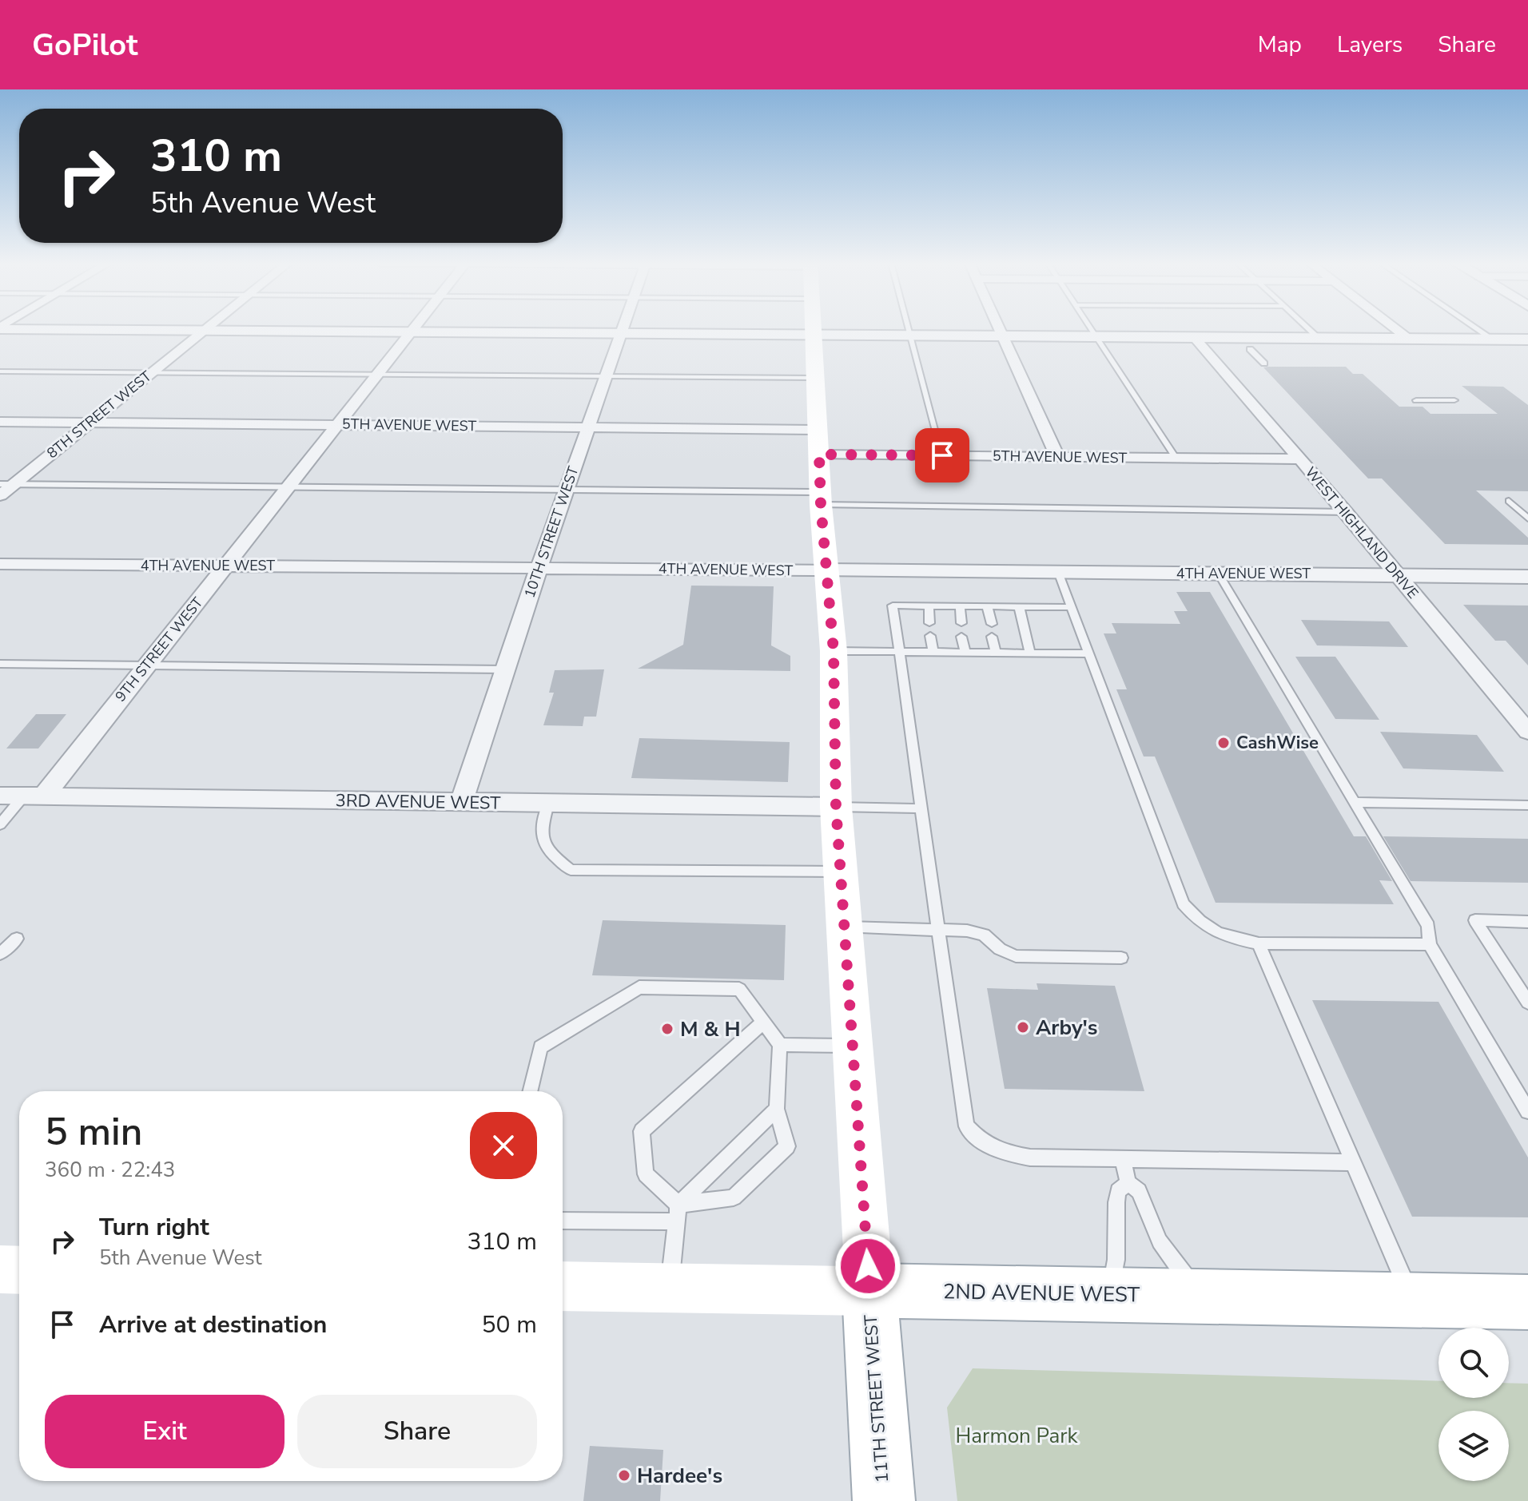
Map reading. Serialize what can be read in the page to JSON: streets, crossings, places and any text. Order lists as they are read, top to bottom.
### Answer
{
  "streets": {
    "main road": ["2ND AVENUE WEST", "11TH STREET WEST"],
    "street": [
      "8TH STREET WEST",
      "5TH AVENUE WEST",
      "10TH STREET WEST",
      "WEST HIGHLAND DRIVE",
      "4TH AVENUE WEST",
      "9TH STREET WEST",
      "3RD AVENUE WEST"
    ]
  },
  "crossings": [
    ["8TH STREET WEST", "5TH AVENUE WEST"],
    ["5TH AVENUE WEST", "10TH STREET WEST"],
    ["5TH AVENUE WEST", "WEST HIGHLAND DRIVE"],
    ["5TH AVENUE WEST", "9TH STREET WEST"],
    ["5TH AVENUE WEST", "11TH STREET WEST"],
    ["10TH STREET WEST", "4TH AVENUE WEST"],
    ["10TH STREET WEST", "3RD AVENUE WEST"],
    ["WEST HIGHLAND DRIVE", "4TH AVENUE WEST"],
    ["4TH AVENUE WEST", "9TH STREET WEST"],
    ["4TH AVENUE WEST", "11TH STREET WEST"],
    ["9TH STREET WEST", "3RD AVENUE WEST"],
    ["3RD AVENUE WEST", "11TH STREET WEST"],
    ["2ND AVENUE WEST", "11TH STREET WEST"]
  ],
  "parks": ["Harmon Park"],
  "places": [
    "CashWise",
    "Arby's",
    "M & H",
    "Hardee's"
  ],
  "page": {
    "header": "GoPilot",
    "nav": ["Map", "Layers", "Share"],
    "turn": ["310 m", "5th Avenue West"],
    "heading": ["5 min", "360 m · 22:43"],
    "list": [
      {
        "name": "Turn right",
        "note": "5th Avenue West",
        "value": "310 m"
      },
      {
        "name": "Arrive at destination",
        "value": "50 m"
      }
    ],
    "buttons": ["Exit", "Share"]
  }
}
